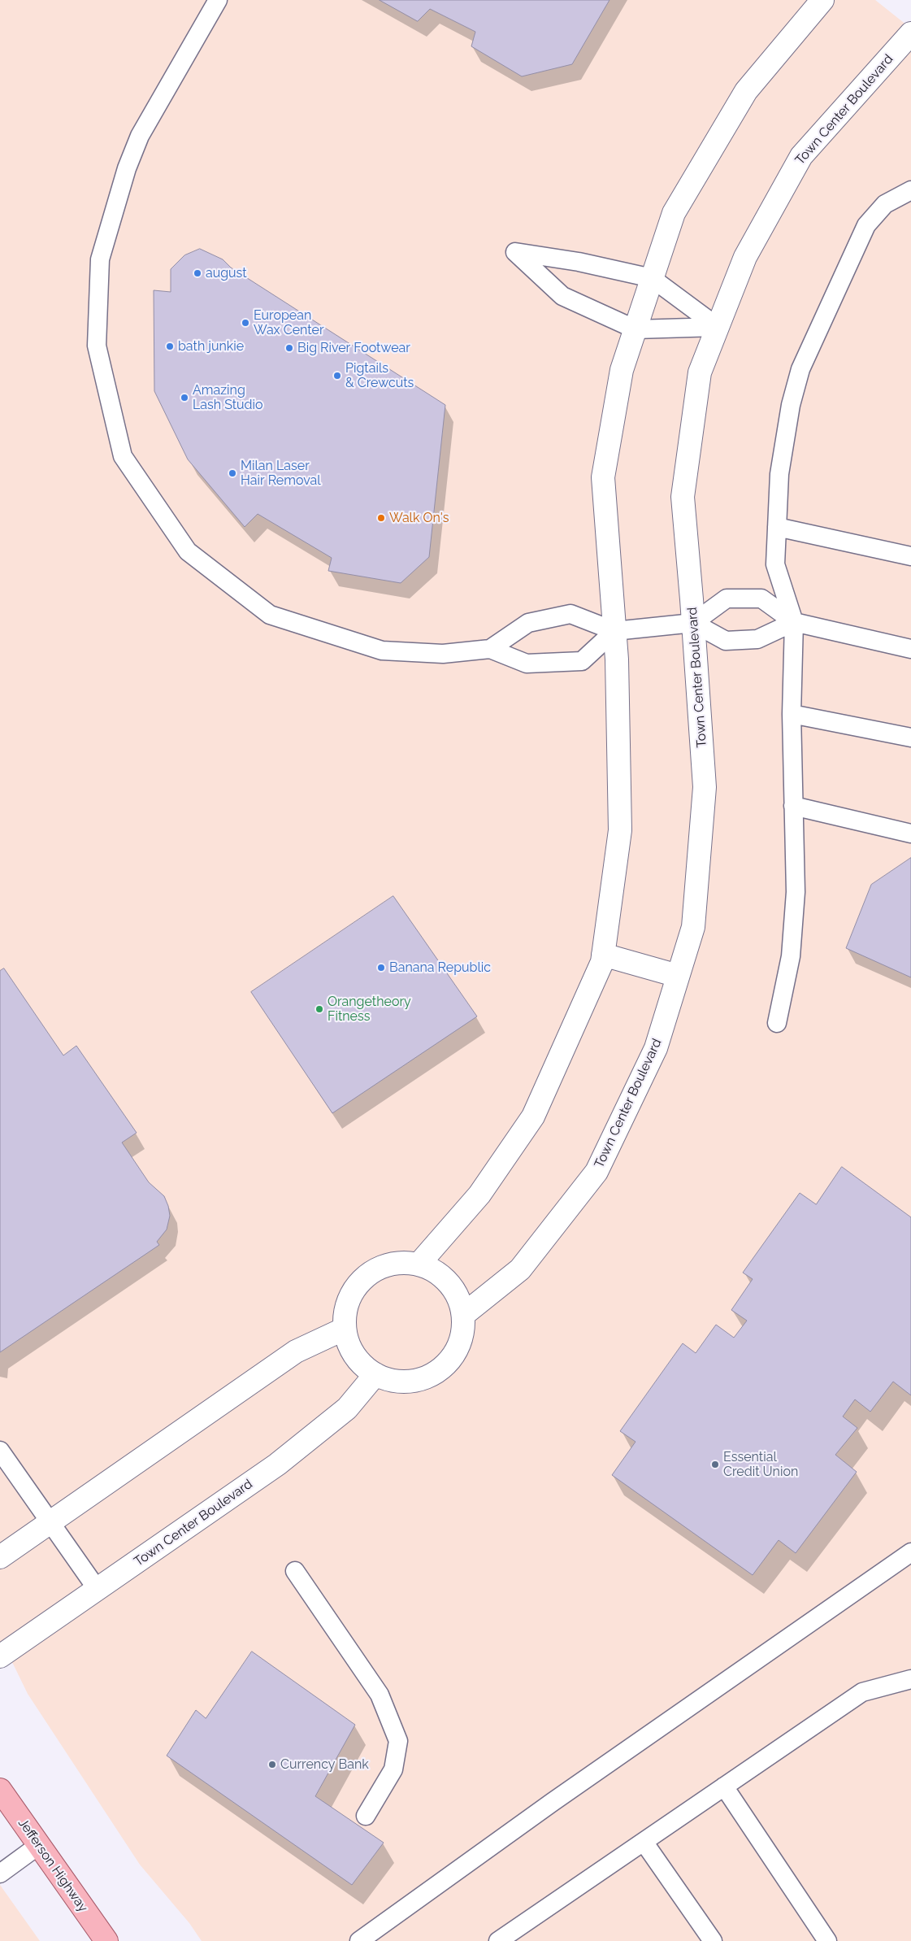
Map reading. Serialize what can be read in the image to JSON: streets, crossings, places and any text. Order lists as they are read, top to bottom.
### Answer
{
  "streets": {
    "main road": ["Jefferson Highway"],
    "street": ["Town Center Boulevard"]
  },
  "places": [
    "august",
    "European Wax Center",
    "bath junkie",
    "Big River Footwear",
    "Pigtails & Crewcuts",
    "Amazing Lash Studio",
    "Milan Laser Hair Removal",
    "Walk On's",
    "Banana Republic",
    "Orangetheory Fitness",
    "Essential Credit Union",
    "Currency Bank"
  ]
}
